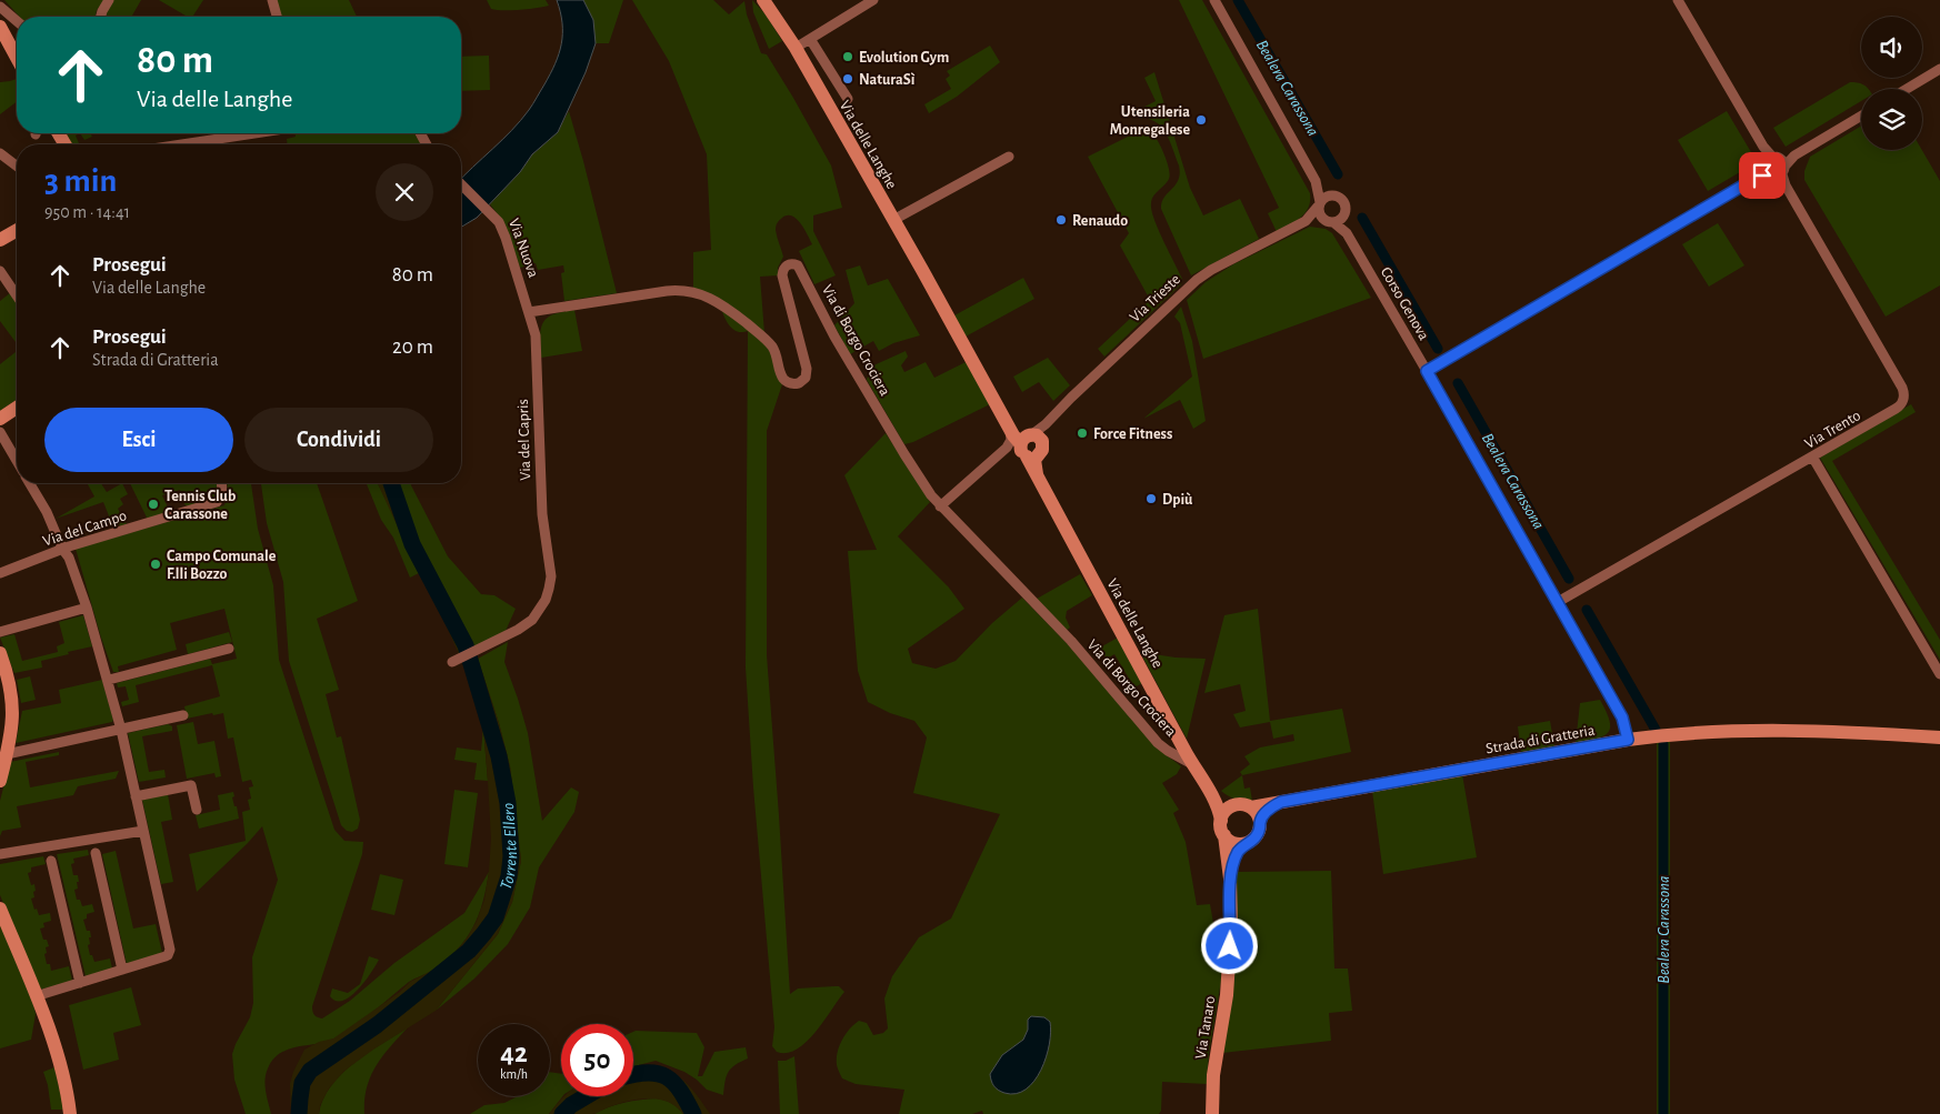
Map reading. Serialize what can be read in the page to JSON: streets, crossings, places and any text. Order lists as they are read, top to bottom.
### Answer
{
  "streets": {
    "main road": ["Via delle Langhe", "Strada di Gratteria", "Via Tanaro"],
    "street": [
      "Via Nuova",
      "Via Trieste",
      "Corso Genova",
      "Via di Borgo Crociera",
      "Via Trento",
      "Via del Capris",
      "Via del Campo"
    ]
  },
  "crossings": [
    ["Via delle Langhe", "Via Trieste"],
    ["Via delle Langhe", "Via di Borgo Crociera"],
    ["Via delle Langhe", "Strada di Gratteria"],
    ["Via delle Langhe", "Via Tanaro"],
    ["Via Nuova", "Via di Borgo Crociera"],
    ["Via Nuova", "Via del Capris"],
    ["Via Trieste", "Corso Genova"],
    ["Via Trieste", "Via di Borgo Crociera"],
    ["Corso Genova", "Via Trento"],
    ["Corso Genova", "Strada di Gratteria"],
    ["Via di Borgo Crociera", "Via del Capris"],
    ["Strada di Gratteria", "Via Tanaro"]
  ],
  "water": ["Bealera Carassona", "Torrente Ellero"],
  "places": [
    "Evolution Gym",
    "NaturaSì",
    "Utensileria Monregalese",
    "Renaudo",
    "Force Fitness",
    "Dpiù",
    "Tennis Club Carassone",
    "Campo Comunale F.lli Bozzo"
  ],
  "page": {
    "turn": ["80 m", "Via delle Langhe"],
    "heading": ["3 min", "950 m · 14:41"],
    "list": [
      {
        "name": "Prosegui",
        "note": "Via delle Langhe",
        "value": "80 m"
      },
      {
        "name": "Prosegui",
        "note": "Strada di Gratteria",
        "value": "20 m"
      }
    ],
    "buttons": ["Esci", "Condividi"],
    "speed": "42 km/h",
    "limit": "50"
  }
}
